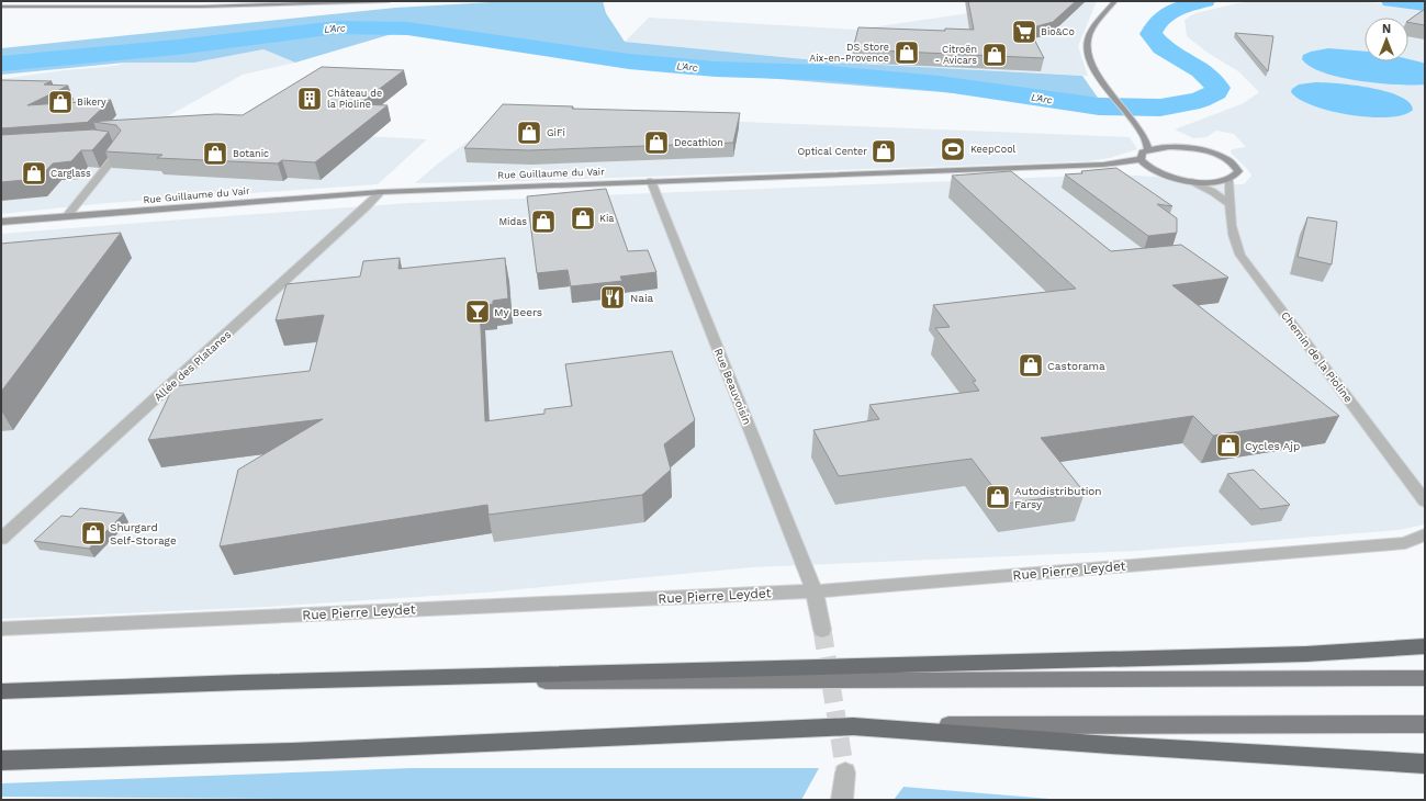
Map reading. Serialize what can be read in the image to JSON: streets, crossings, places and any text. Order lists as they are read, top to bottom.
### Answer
{
  "streets": {
    "main road": ["Rue Guillaume du Vair"],
    "street": [
      "Chemin de la Pioline",
      "Allée des Platanes",
      "Rue Beauvoisin",
      "Rue Pierre Leydet"
    ]
  },
  "crossings": [
    ["Rue Guillaume du Vair", "Allée des Platanes"],
    ["Rue Guillaume du Vair", "Rue Beauvoisin"],
    ["Rue Beauvoisin", "Rue Pierre Leydet"]
  ],
  "water": ["L'Arc"],
  "places": {
    "supermarket": ["Bio&Co"],
    "shop": [
      "DS Store Aix-en-Provence",
      "Citroën - Avicars",
      "Bikery",
      "GiFi",
      "Decathlon",
      "Optical Center",
      "Botanic",
      "Carglass",
      "Kia",
      "Midas",
      "Castorama",
      "Cycles Ajp",
      "Autodistribution Farsy",
      "Shurgard Self-Storage"
    ],
    "building": ["Château de la Pioline"],
    "sports": ["KeepCool"],
    "restaurant": ["Naia"],
    "bar": ["My Beers"]
  },
  "north": "top"
}
